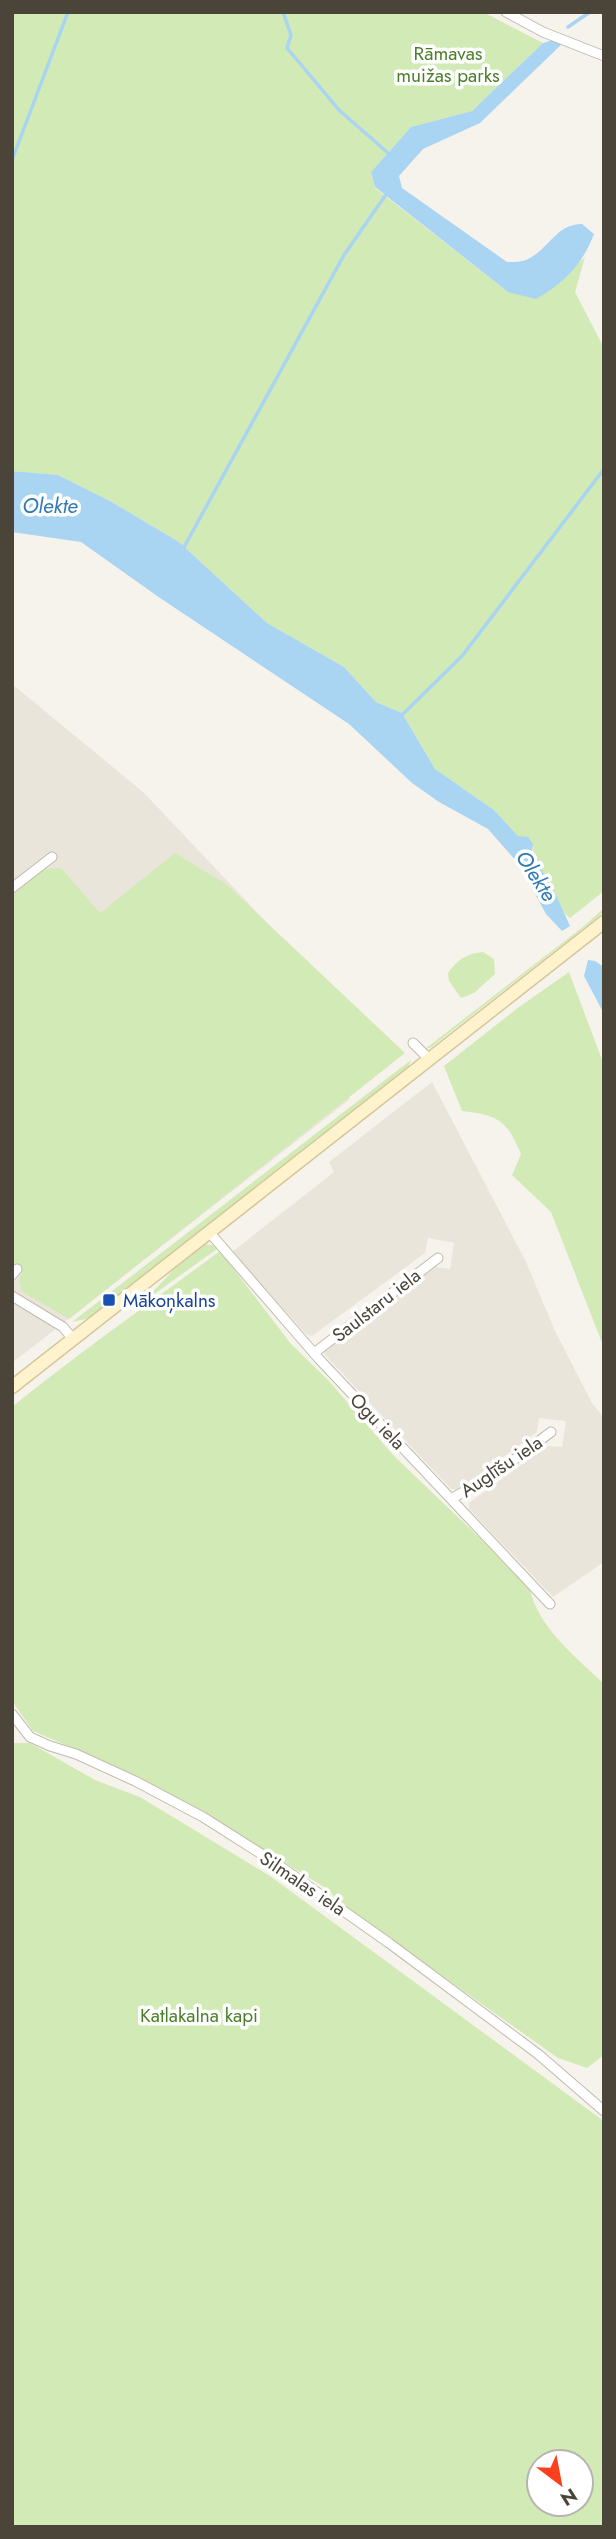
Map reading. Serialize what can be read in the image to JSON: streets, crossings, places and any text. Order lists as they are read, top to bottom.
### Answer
{
  "streets": {
    "street": [
      "Saulstaru iela",
      "Ogu iela",
      "Auglīšu iela",
      "Silmalas iela"
    ]
  },
  "crossings": [
    ["Saulstaru iela", "Ogu iela"],
    ["Ogu iela", "Auglīšu iela"]
  ],
  "water": ["Olekte"],
  "parks": ["Rāmavas muižas parks", "Katlakalna kapi"],
  "places": {
    "transit": ["Mākoņkalns"]
  },
  "north": "bottom right"
}
